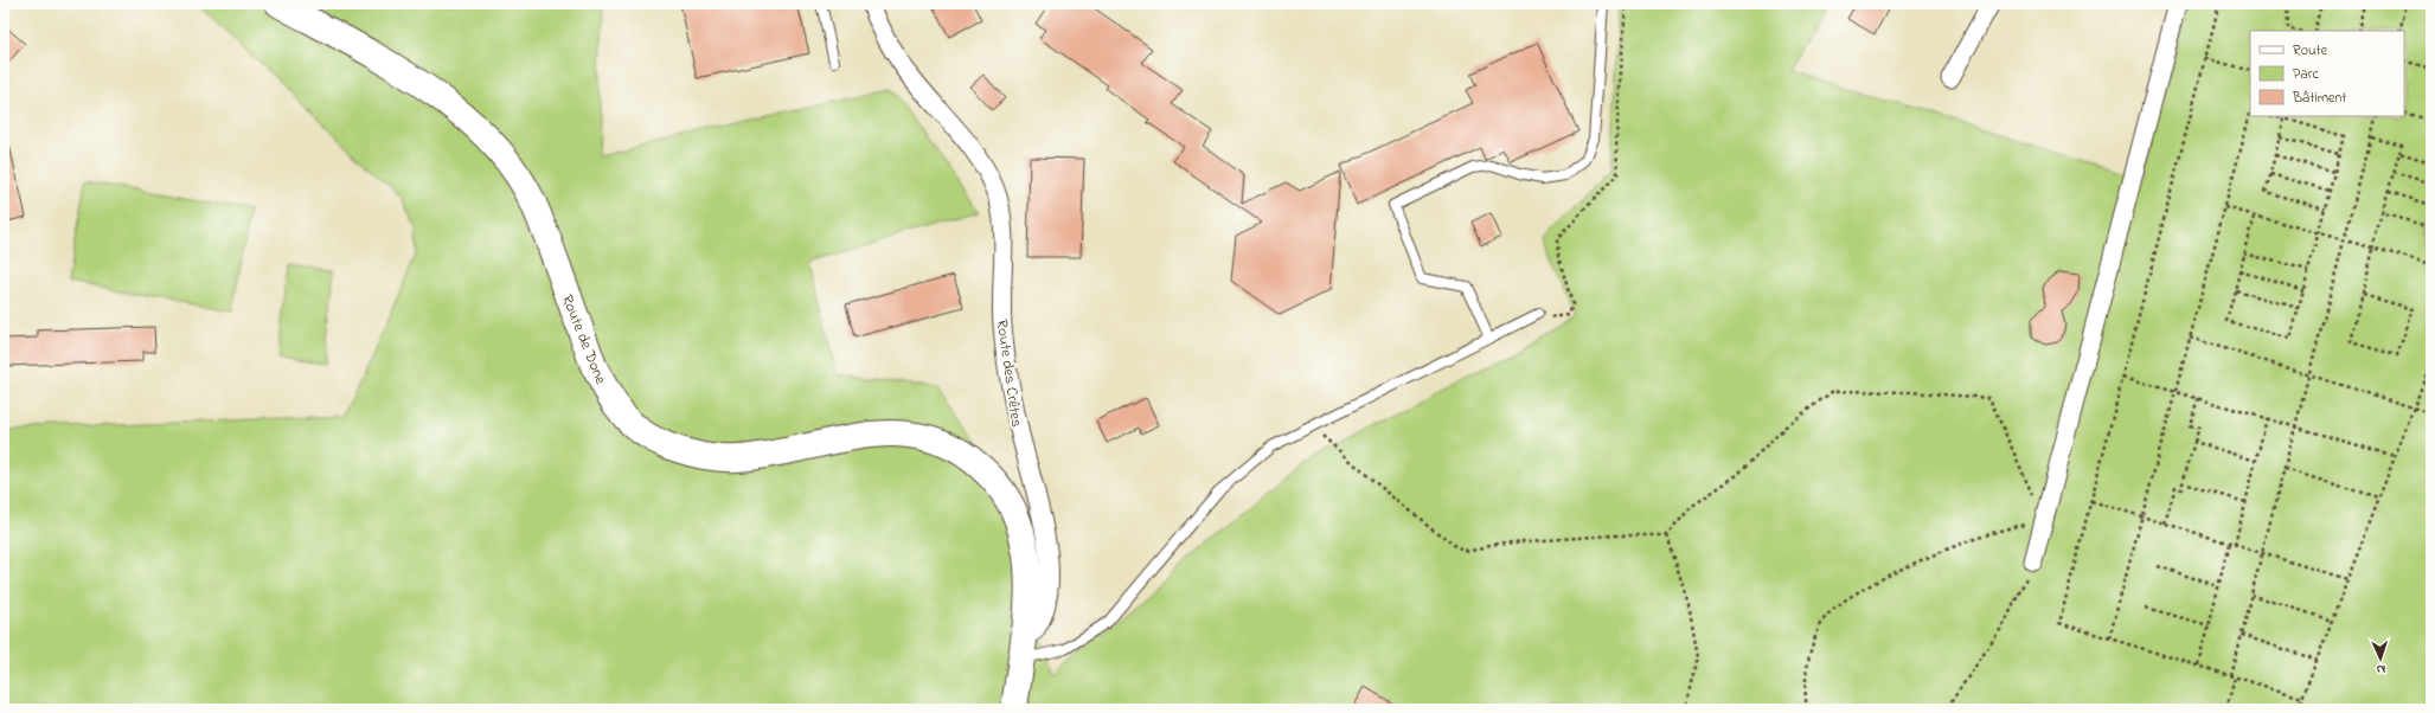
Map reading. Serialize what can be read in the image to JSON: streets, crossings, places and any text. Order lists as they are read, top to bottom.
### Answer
{
  "streets": {
    "street": ["Route de Done", "Route des Crêtes"]
  },
  "crossings": [
    ["Route de Done", "Route des Crêtes"]
  ],
  "legend": ["Route", "Parc", "Bâtiment"],
  "north": "bottom"
}
